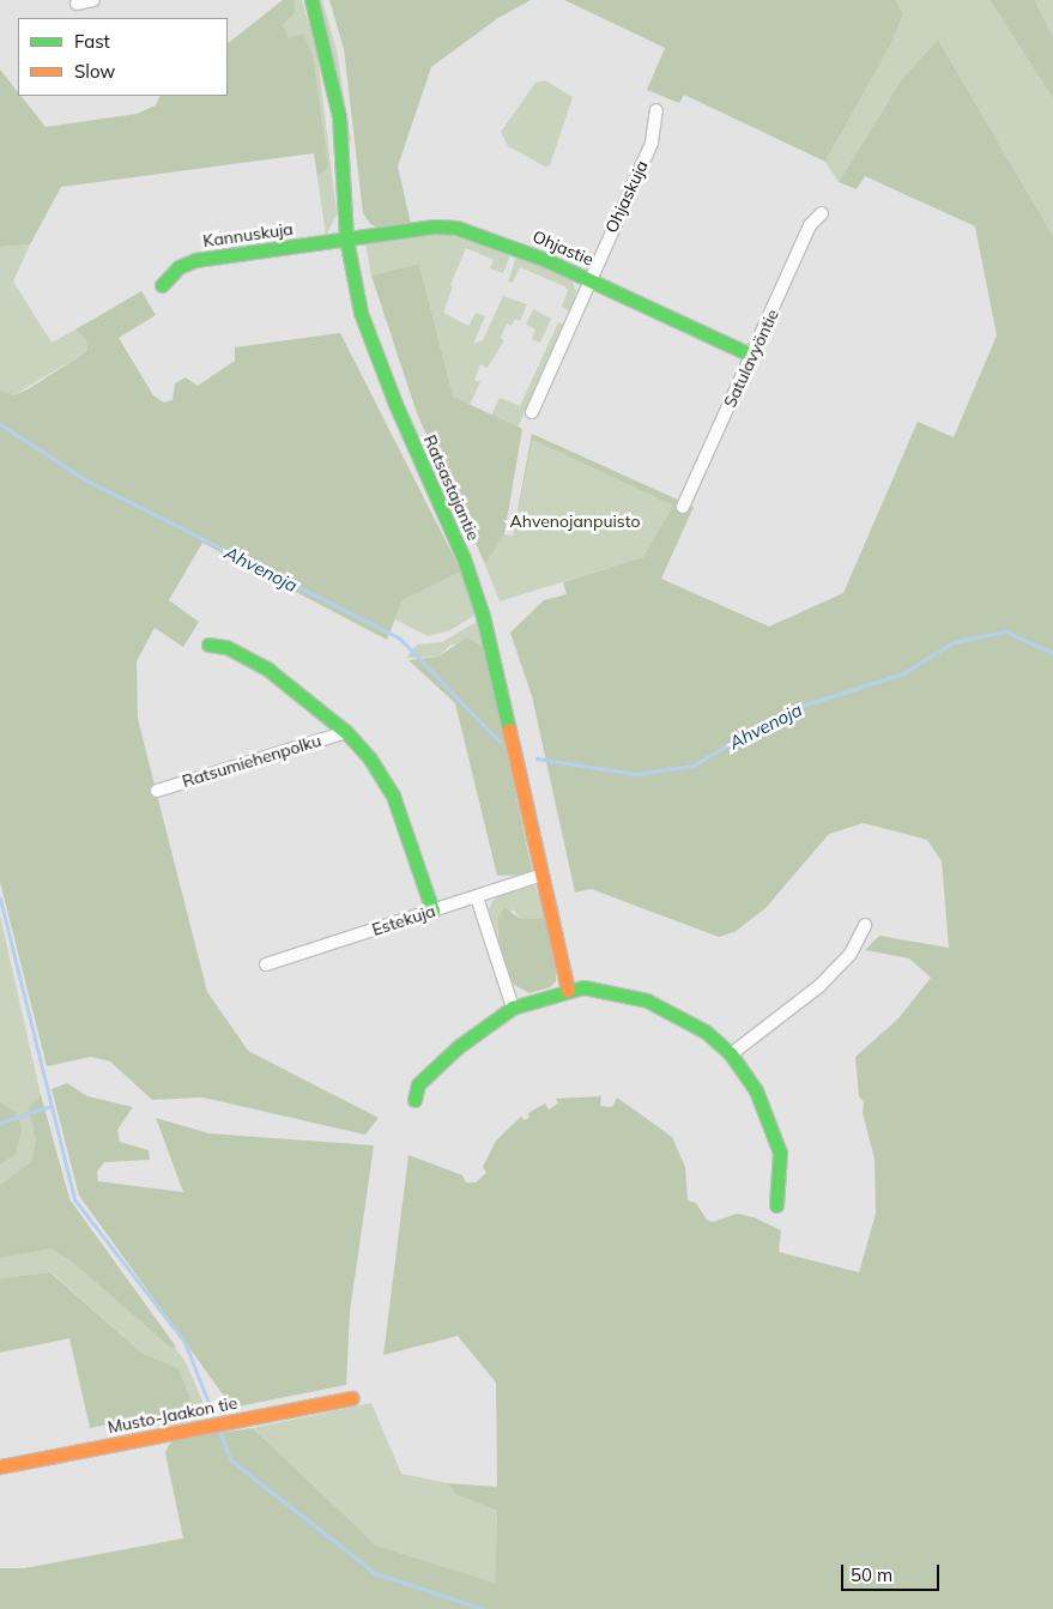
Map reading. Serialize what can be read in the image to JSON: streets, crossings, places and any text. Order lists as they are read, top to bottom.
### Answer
{
  "streets": {
    "street": [
      "Ohjaskuja",
      "Kannuskuja",
      "Ohjastie",
      "Satulavyöntie",
      "Ratsastajantie",
      "Ratsumiehenpolku",
      "Estekuja",
      "Musto-Jaakon tie"
    ]
  },
  "crossings": [
    ["Ohjaskuja", "Ohjastie"],
    ["Kannuskuja", "Ohjastie"],
    ["Kannuskuja", "Ratsastajantie"],
    ["Ohjastie", "Satulavyöntie"],
    ["Ohjastie", "Ratsastajantie"],
    ["Ratsastajantie", "Estekuja"]
  ],
  "water": ["Ahvenoja"],
  "parks": ["Ahvenojanpuisto"],
  "legend": ["Fast", "Slow"],
  "scale_bar": "50 m"
}
